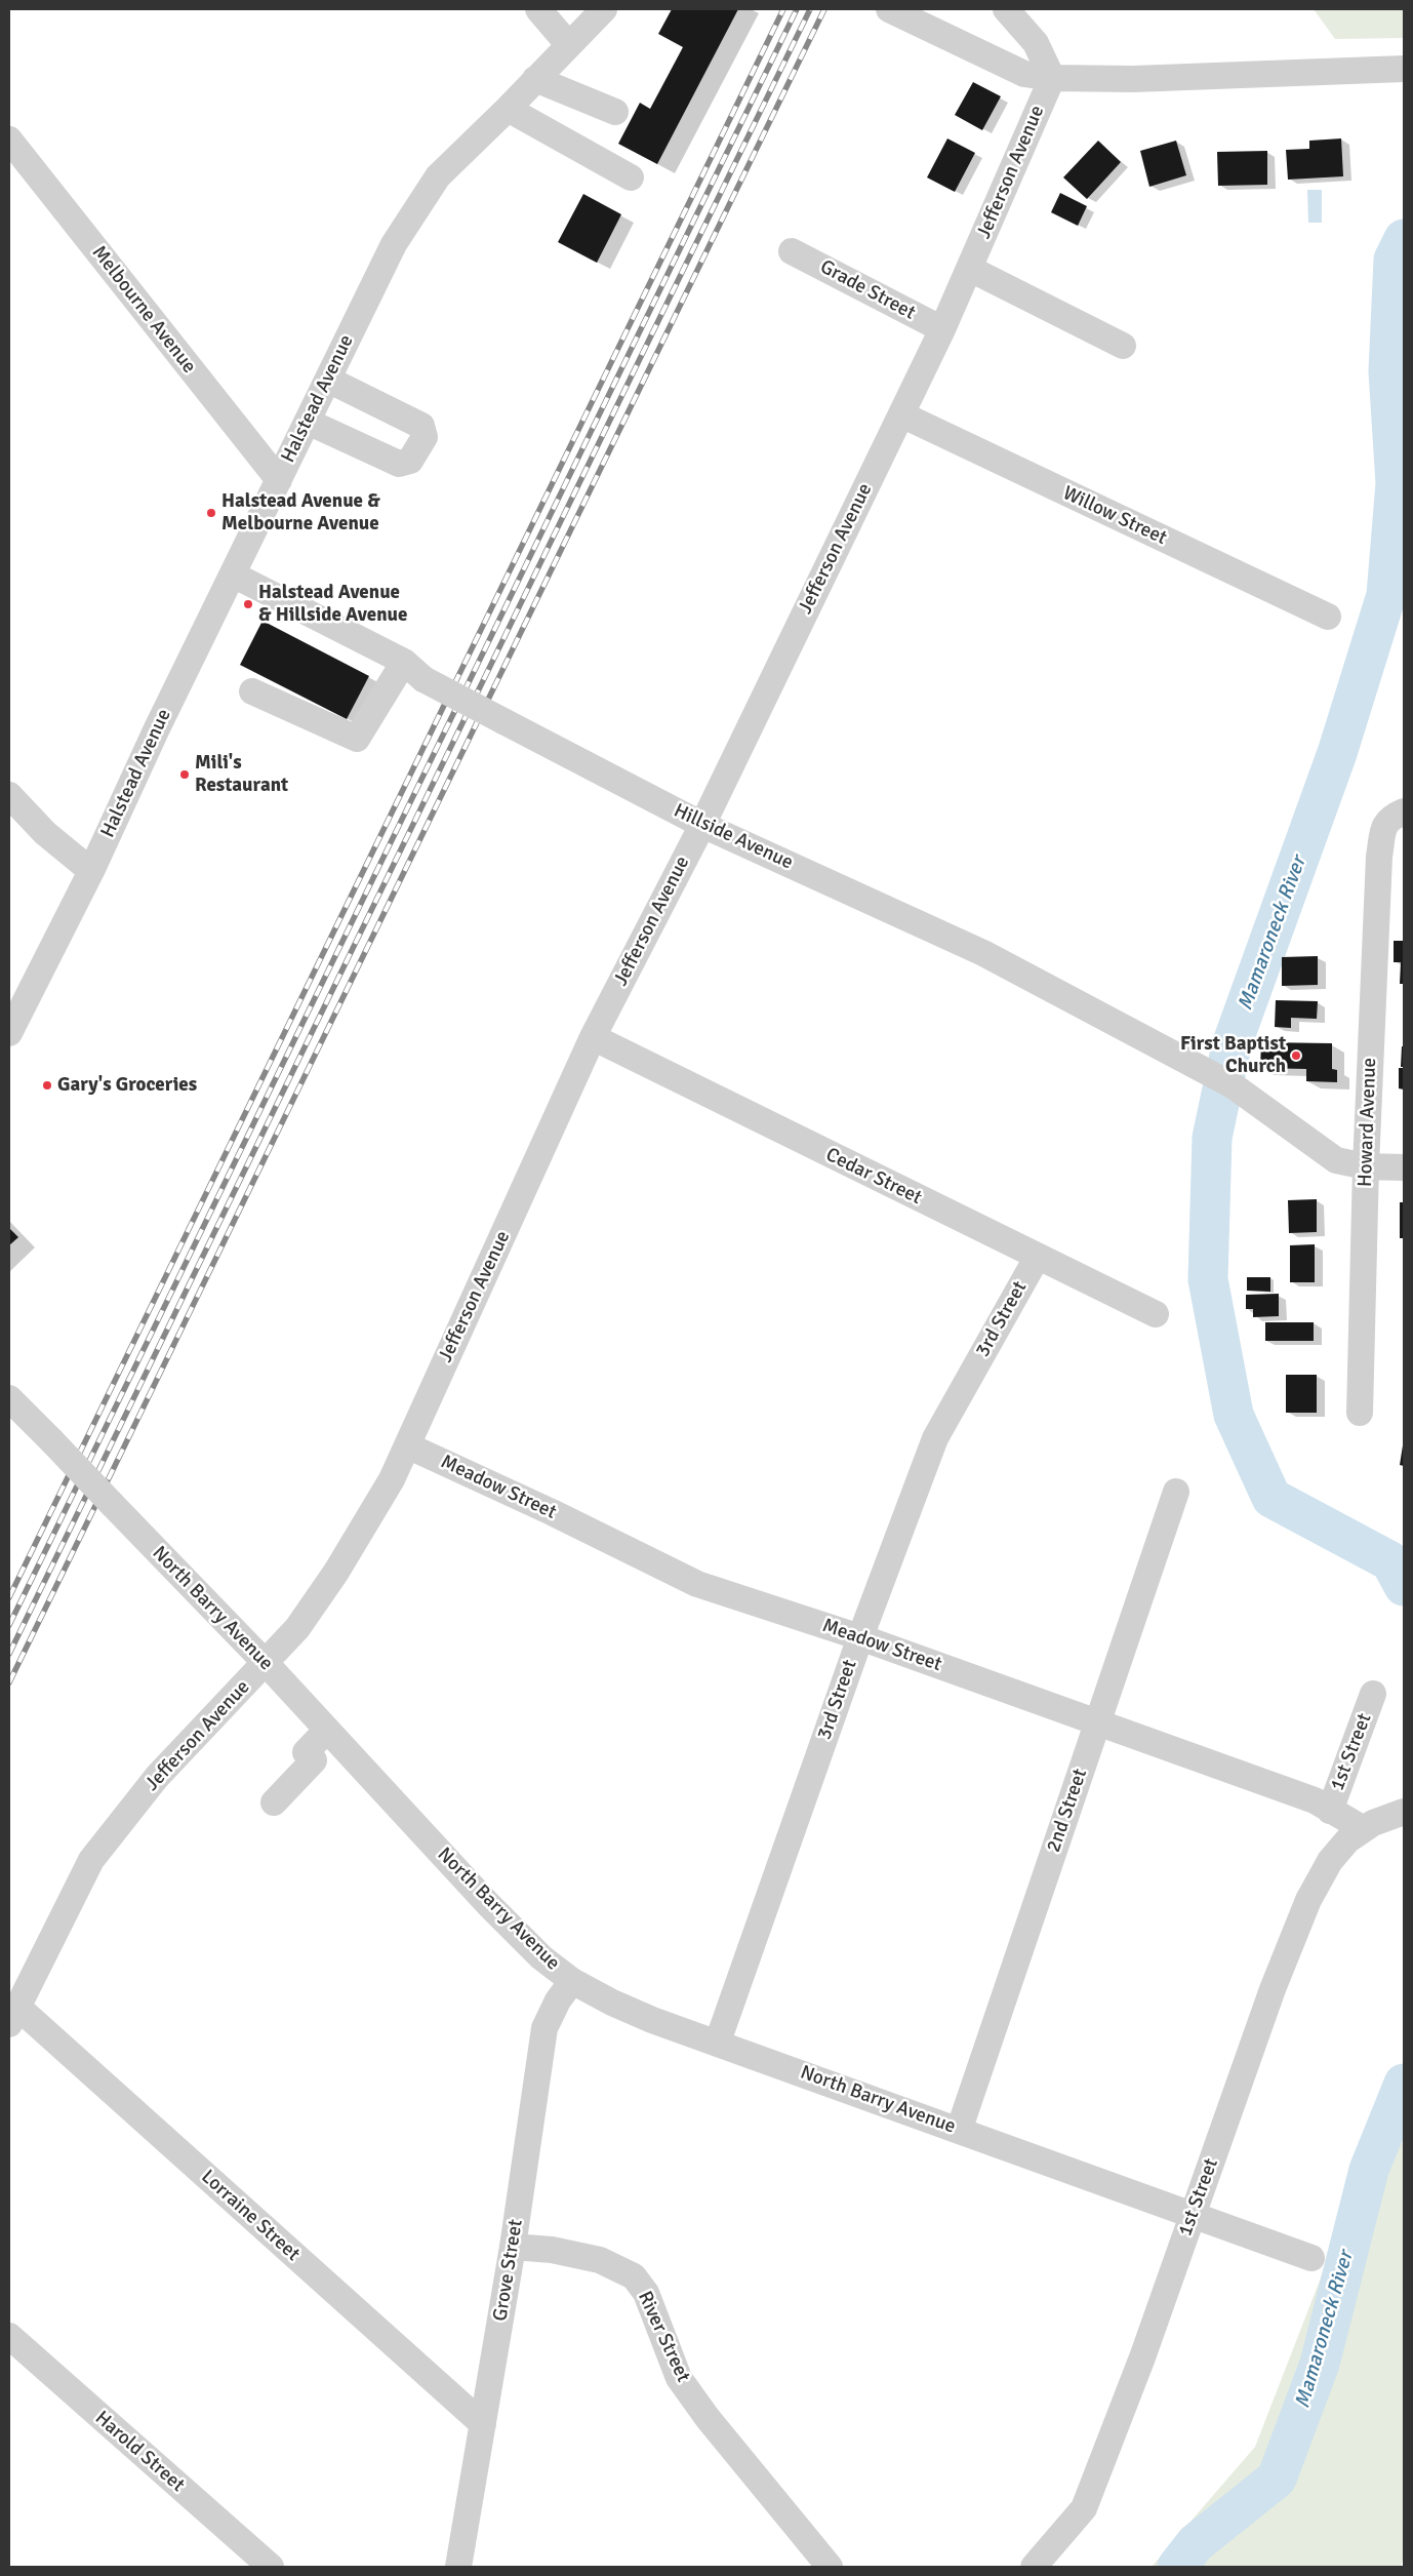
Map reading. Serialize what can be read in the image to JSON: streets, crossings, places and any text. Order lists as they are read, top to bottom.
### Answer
{
  "streets": {
    "street": [
      "Jefferson Avenue",
      "Grade Street",
      "Melbourne Avenue",
      "Halstead Avenue",
      "Willow Street",
      "Hillside Avenue",
      "Howard Avenue",
      "Cedar Street",
      "3rd Street",
      "Meadow Street",
      "North Barry Avenue",
      "1st Street",
      "2nd Street",
      "Lorraine Street",
      "Grove Street",
      "River Street",
      "Harold Street"
    ]
  },
  "crossings": [
    ["Jefferson Avenue", "Grade Street"],
    ["Jefferson Avenue", "Willow Street"],
    ["Jefferson Avenue", "Hillside Avenue"],
    ["Jefferson Avenue", "Cedar Street"],
    ["Jefferson Avenue", "Meadow Street"],
    ["Jefferson Avenue", "North Barry Avenue"],
    ["Jefferson Avenue", "Lorraine Street"],
    ["Melbourne Avenue", "Halstead Avenue"],
    ["Halstead Avenue", "Hillside Avenue"],
    ["Hillside Avenue", "Howard Avenue"],
    ["Cedar Street", "3rd Street"],
    ["3rd Street", "Meadow Street"],
    ["3rd Street", "North Barry Avenue"],
    ["Meadow Street", "1st Street"],
    ["Meadow Street", "2nd Street"],
    ["North Barry Avenue", "1st Street"],
    ["North Barry Avenue", "2nd Street"],
    ["North Barry Avenue", "Grove Street"],
    ["Lorraine Street", "Grove Street"],
    ["Grove Street", "River Street"]
  ],
  "water": ["Mamaroneck River"],
  "places": [
    "Halstead Avenue & Melbourne Avenue",
    "Halstead Avenue & Hillside Avenue",
    "Mili's Restaurant",
    "First Baptist Church",
    "Gary's Groceries"
  ]
}
